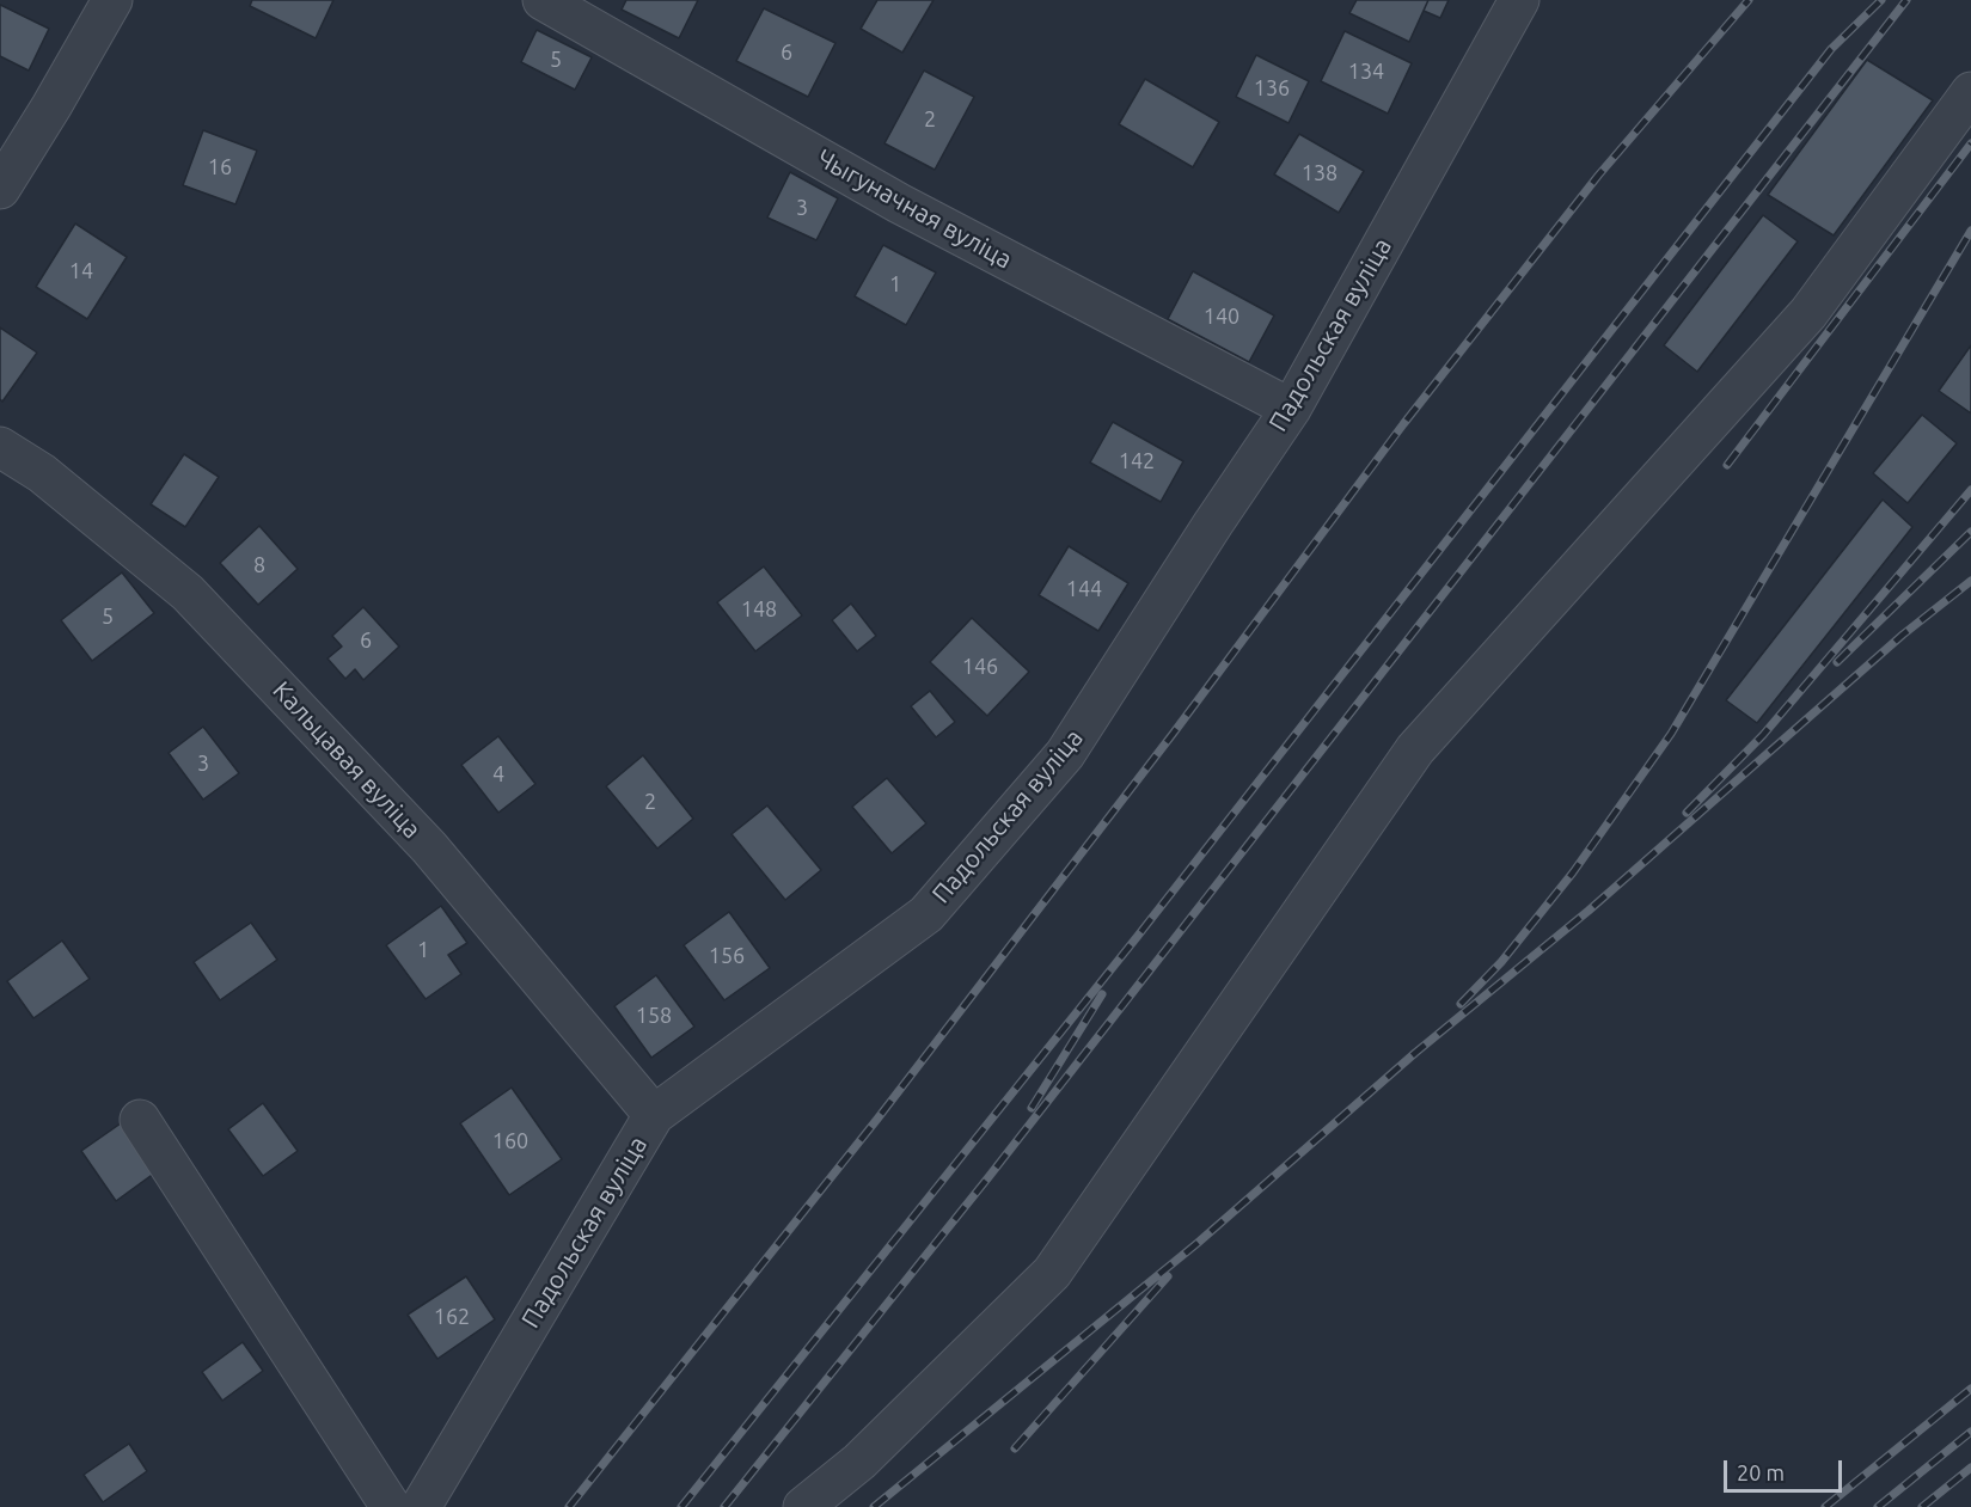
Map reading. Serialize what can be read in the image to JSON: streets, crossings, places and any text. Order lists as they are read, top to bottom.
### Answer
{
  "streets": {
    "street": ["Чыгуначная вуліца", "Падольская вуліца", "Кальцавая вуліца"]
  },
  "crossings": [
    ["Чыгуначная вуліца", "Падольская вуліца"],
    ["Падольская вуліца", "Кальцавая вуліца"]
  ],
  "house_numbers": [
    "6",
    "5",
    "134",
    "136",
    "2",
    "16",
    "138",
    "3",
    "14",
    "1",
    "140",
    "142",
    "8",
    "144",
    "148",
    "5",
    "6",
    "146",
    "3",
    "4",
    "2",
    "1",
    "156",
    "158",
    "160",
    "162"
  ],
  "scale_bar": "20 m"
}
